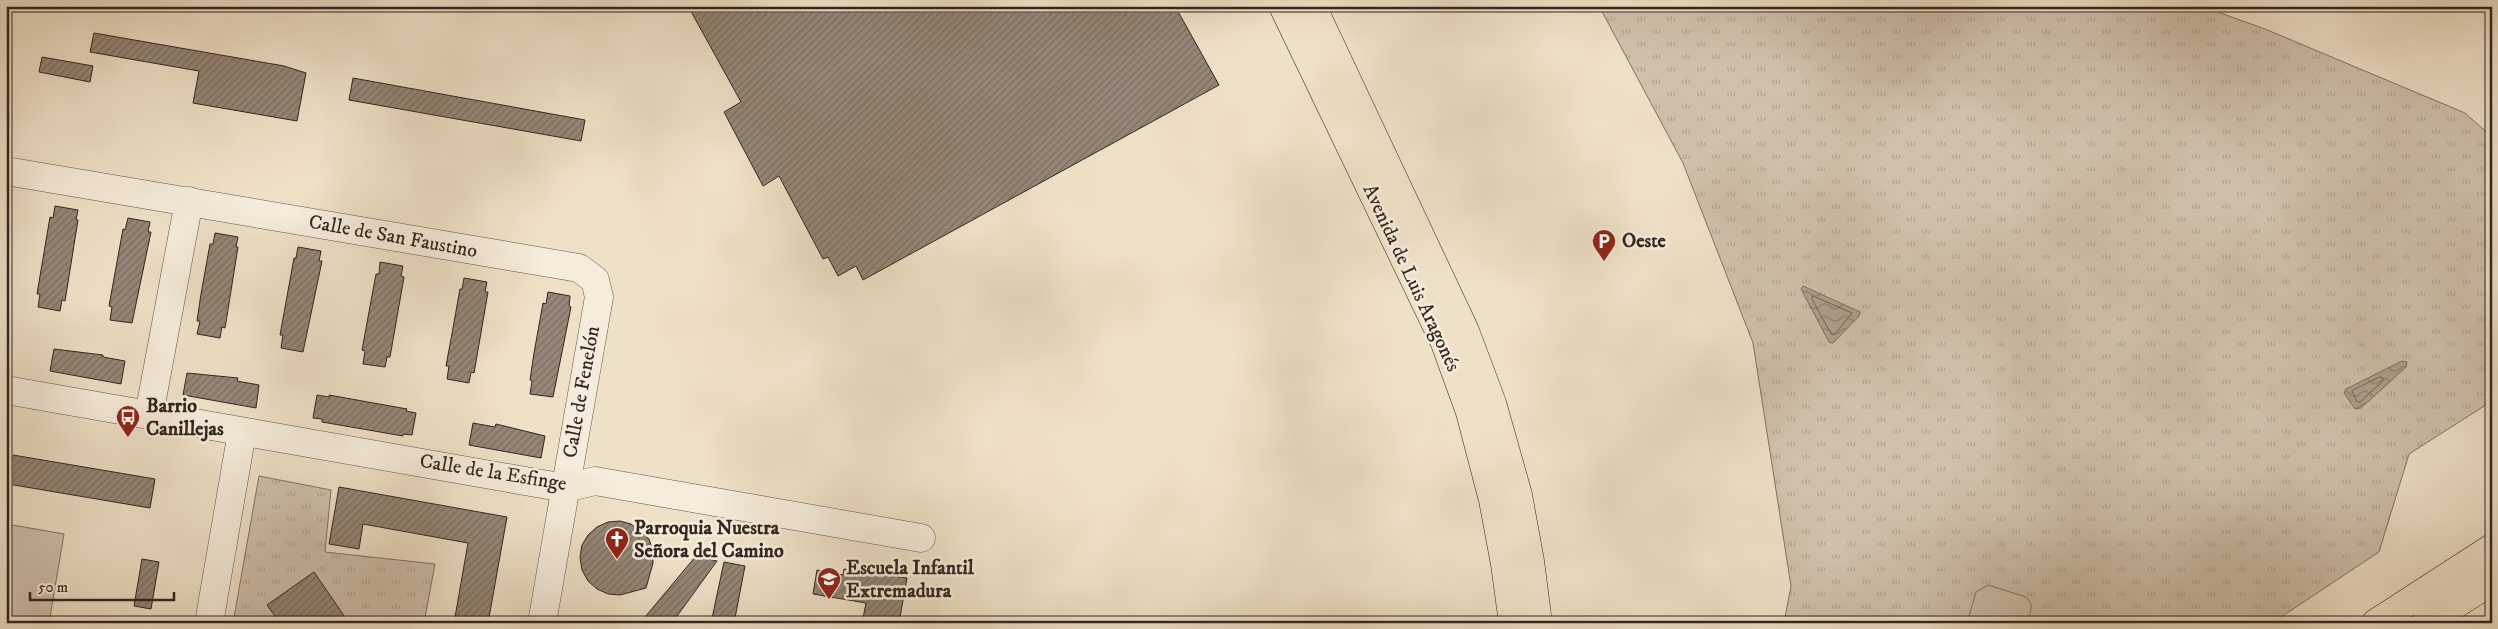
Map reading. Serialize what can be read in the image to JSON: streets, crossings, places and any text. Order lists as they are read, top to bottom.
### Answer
{
  "streets": {
    "main road": ["Avenida de Luis Aragonés"],
    "street": ["Calle de San Faustino", "Calle de Fenelón", "Calle de la Esfinge"]
  },
  "crossings": [
    ["Calle de San Faustino", "Calle de Fenelón"],
    ["Calle de Fenelón", "Calle de la Esfinge"]
  ],
  "places": {
    "parking": ["Oeste"],
    "bus stop": ["Barrio Canillejas"],
    "church": ["Parroquia Nuestra Señora del Camino"],
    "school or university": ["Escuela Infantil Extremadura"]
  },
  "scale_bar": "50 m"
}
